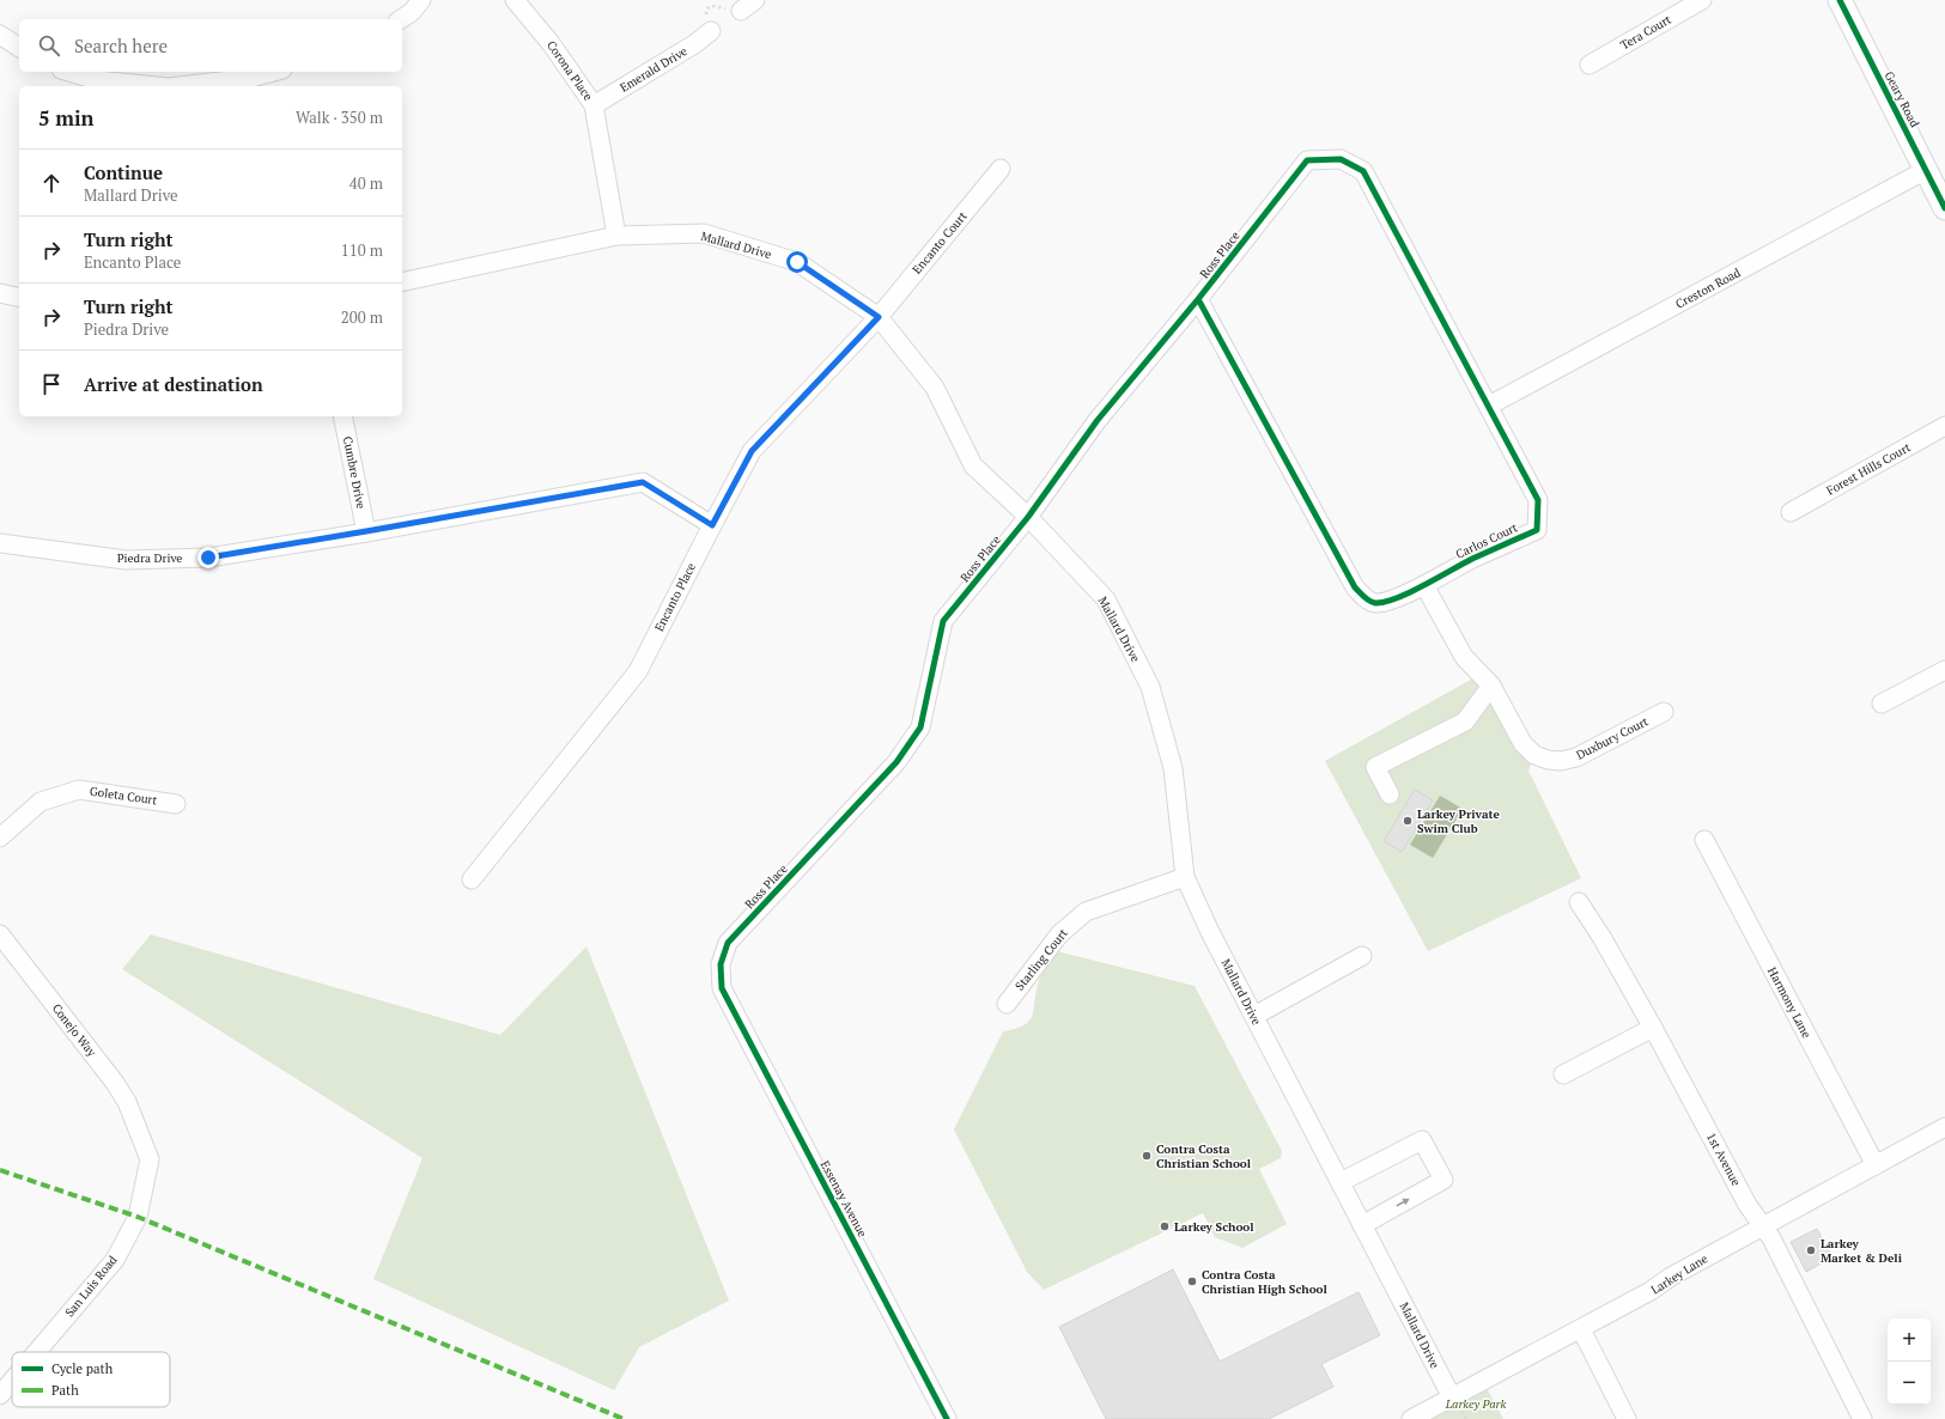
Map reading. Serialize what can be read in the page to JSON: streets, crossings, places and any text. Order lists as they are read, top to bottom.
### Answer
{
  "streets": {
    "main road": ["Geary Road"],
    "street": [
      "Tera Court",
      "Emerald Drive",
      "Corona Place",
      "Encanto Court",
      "Mallard Drive",
      "Ross Place",
      "Creston Road",
      "Forest Hills Court",
      "Cumbre Drive",
      "Carlos Court",
      "Piedra Drive",
      "Encanto Place",
      "Duxbury Court",
      "Goleta Court",
      "Starling Court",
      "Harmony Lane",
      "Conejo Way",
      "1st Avenue",
      "Essenay Avenue",
      "Larkey Lane",
      "San Luis Road"
    ]
  },
  "crossings": [
    ["Emerald Drive", "Corona Place"],
    ["Corona Place", "Mallard Drive"],
    ["Geary Road", "Creston Road"],
    ["Encanto Court", "Mallard Drive"],
    ["Encanto Court", "Encanto Place"],
    ["Mallard Drive", "Ross Place"],
    ["Mallard Drive", "Encanto Place"],
    ["Mallard Drive", "Starling Court"],
    ["Mallard Drive", "Larkey Lane"],
    ["Ross Place", "Carlos Court"],
    ["Ross Place", "Essenay Avenue"],
    ["Creston Road", "Carlos Court"],
    ["Cumbre Drive", "Piedra Drive"],
    ["Carlos Court", "Duxbury Court"],
    ["Piedra Drive", "Encanto Place"],
    ["Harmony Lane", "Larkey Lane"],
    ["Conejo Way", "San Luis Road"],
    ["1st Avenue", "Larkey Lane"]
  ],
  "parks": ["Larkey Park"],
  "places": [
    "Larkey Private Swim Club",
    "Contra Costa Christian School",
    "Larkey School",
    "Larkey Market & Deli",
    "Contra Costa Christian High School"
  ],
  "legend": ["Cycle path", "Path"],
  "page": {
    "search": "Search here",
    "heading": ["5 min", "Walk · 350 m"],
    "list": [
      ["Continue", "Mallard Drive", "40 m"],
      ["Turn right", "Encanto Place", "110 m"],
      ["Turn right", "Piedra Drive", "200 m"],
      "Arrive at destination"
    ],
    "map_buttons": ["+", "−"]
  }
}
